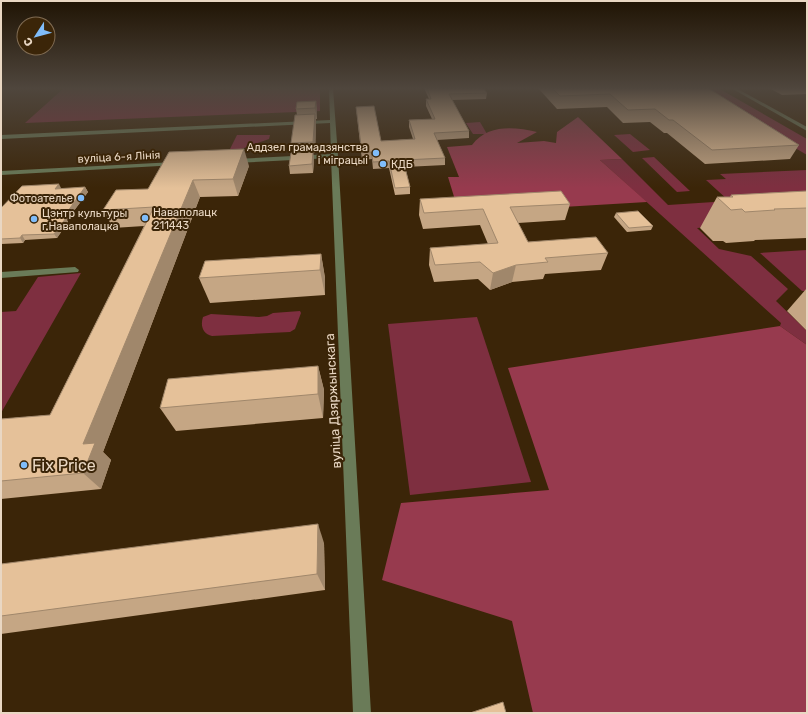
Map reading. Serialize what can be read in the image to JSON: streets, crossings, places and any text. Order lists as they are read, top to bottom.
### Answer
{
  "streets": {
    "street": ["вуліца 6-я Лінія", "вуліца Дзяржынскага"]
  },
  "places": [
    "Аддзел грамадзянства і міграцыі",
    "КДБ",
    "Фотоателье",
    "Наваполацк 211443",
    "Цэнтр культуры г.Наваполацка",
    "Fix Price"
  ],
  "north": "bottom left"
}
